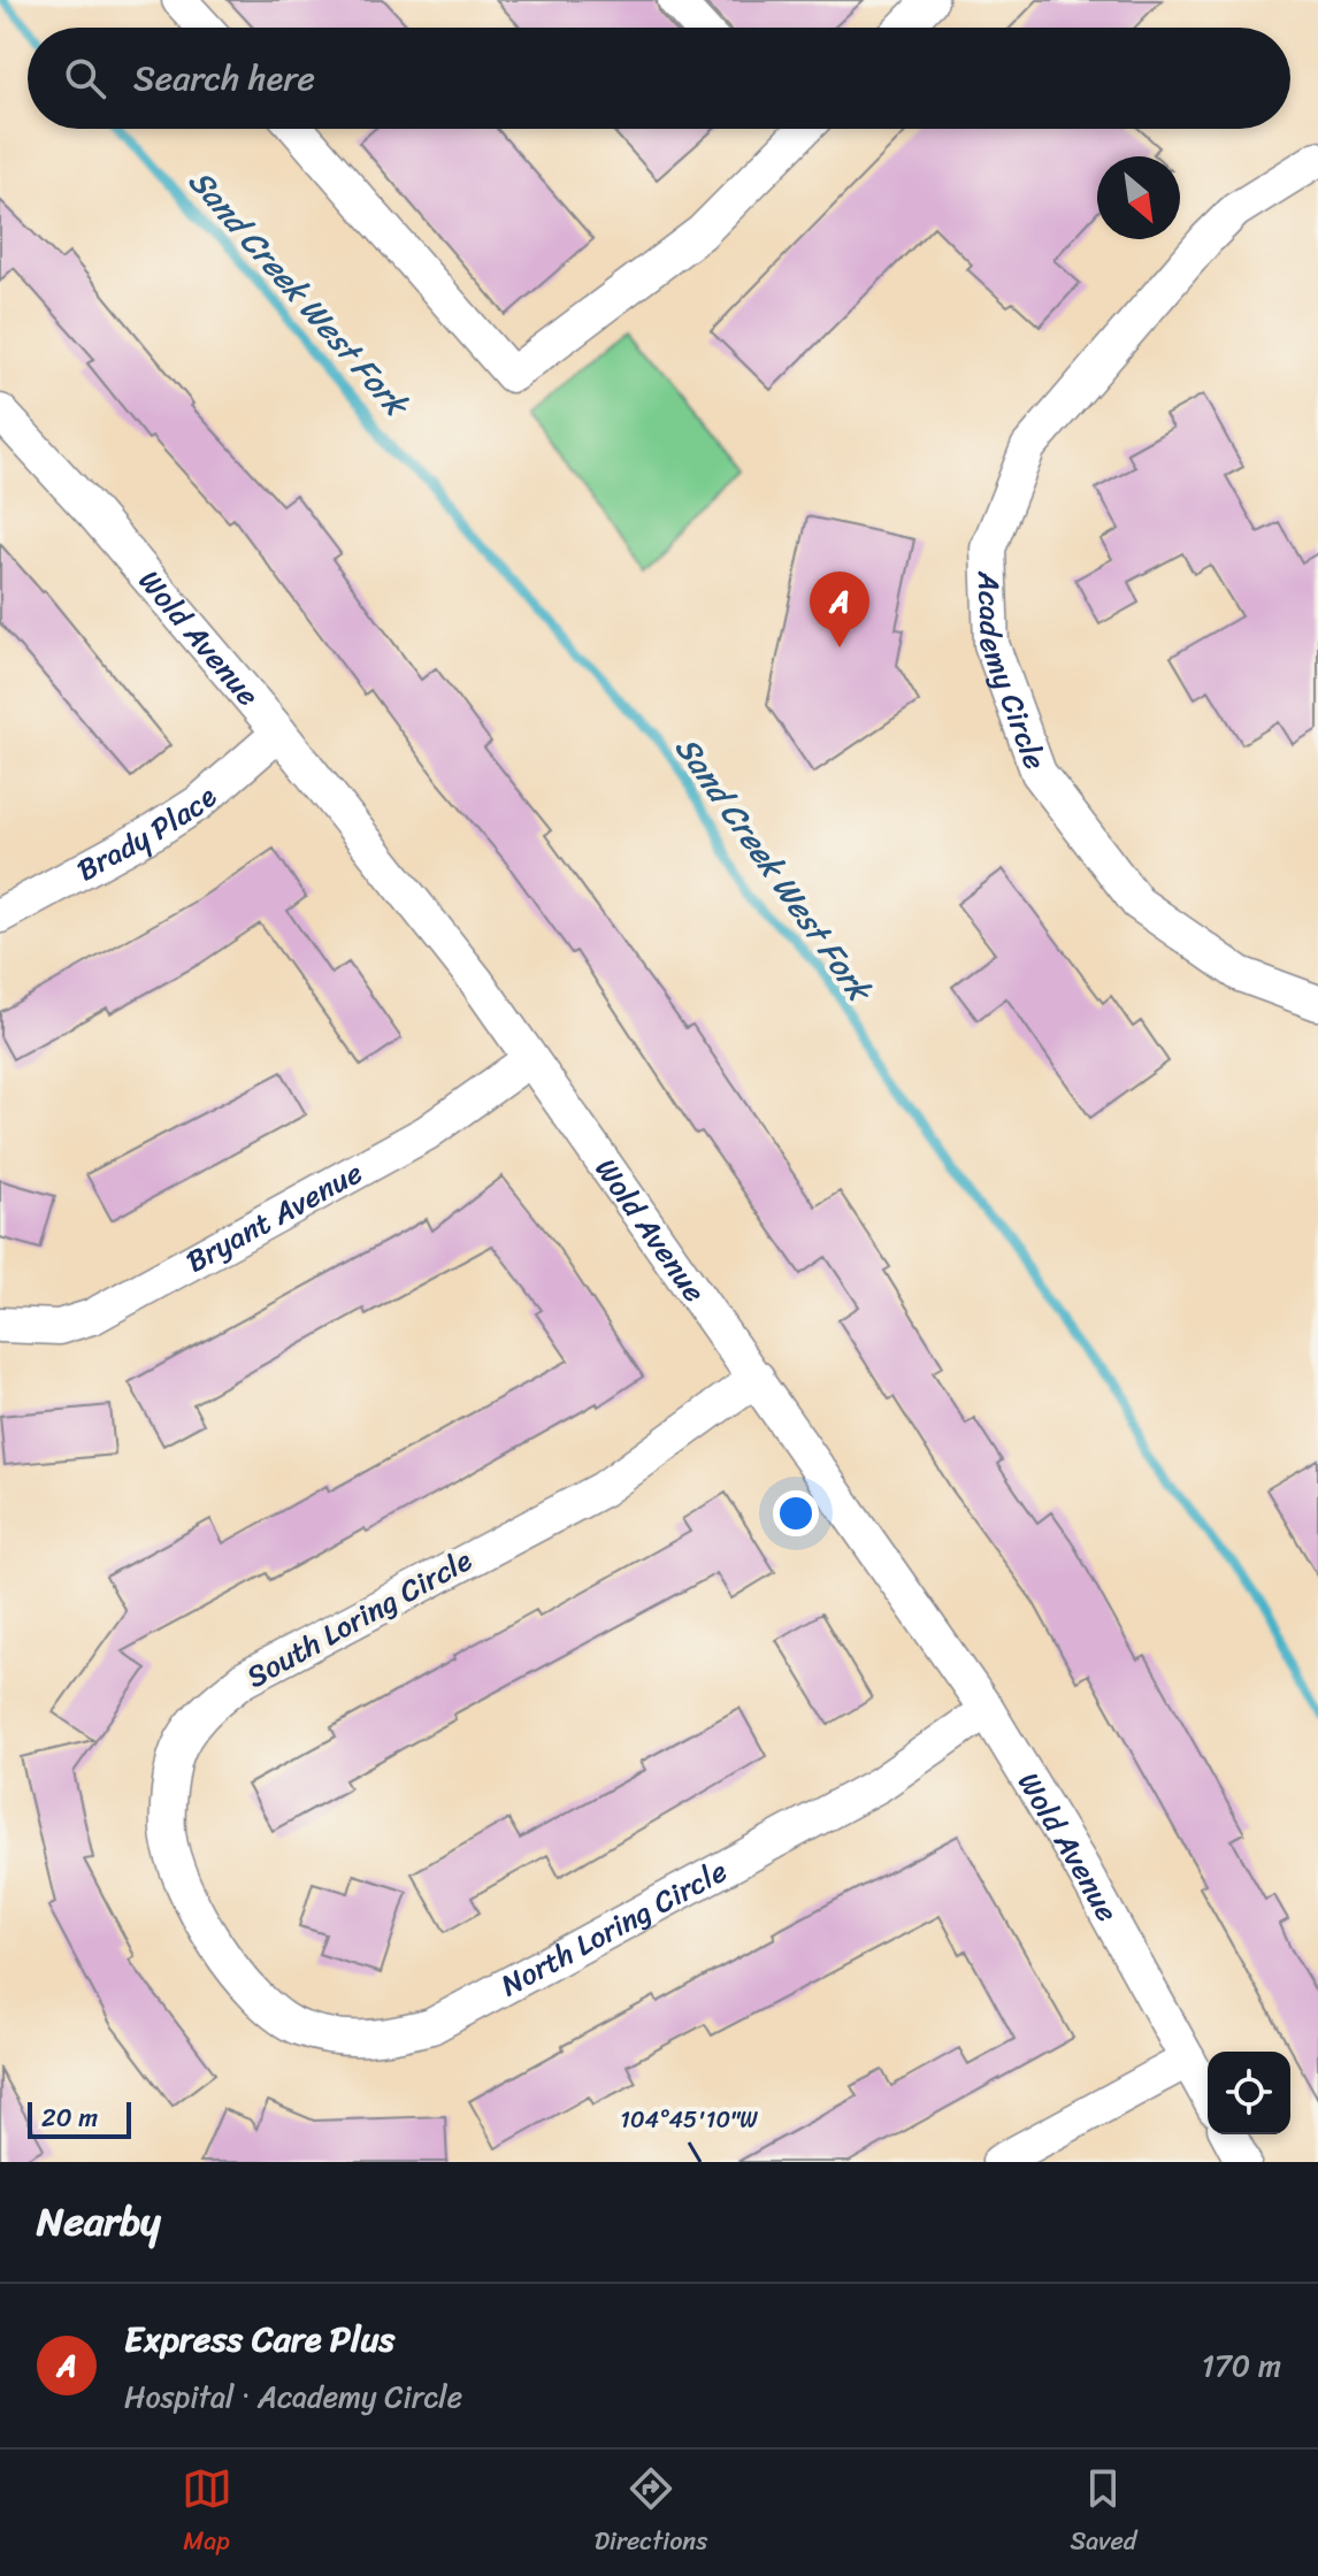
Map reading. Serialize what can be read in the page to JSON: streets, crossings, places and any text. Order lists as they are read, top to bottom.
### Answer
{
  "streets": {
    "street": [
      "Wold Avenue",
      "Academy Circle",
      "Brady Place",
      "Bryant Avenue",
      "South Loring Circle",
      "North Loring Circle"
    ]
  },
  "crossings": [
    ["Wold Avenue", "Brady Place"],
    ["Wold Avenue", "Bryant Avenue"],
    ["Wold Avenue", "South Loring Circle"],
    ["Wold Avenue", "North Loring Circle"],
    ["South Loring Circle", "North Loring Circle"]
  ],
  "water": ["Sand Creek West Fork"],
  "scale_bar": "20 m",
  "north": "bottom right",
  "page": {
    "search": "Search here",
    "pins": "A",
    "scale": "20 m",
    "heading": "Nearby",
    "list": [
      {
        "mark": "A",
        "name": "Express Care Plus",
        "note": "Hospital · Academy Circle",
        "value": "170 m"
      }
    ],
    "nav": ["Map", "Directions", "Saved"]
  },
  "coordinates": ["104°45'10\"W"]
}
